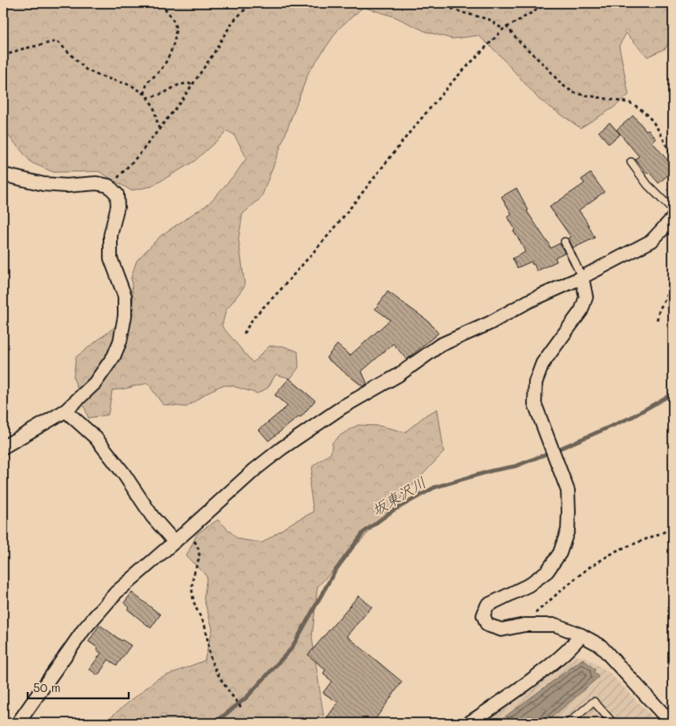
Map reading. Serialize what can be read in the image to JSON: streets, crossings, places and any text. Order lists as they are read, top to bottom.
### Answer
{
  "water": ["坂東沢川"],
  "scale_bar": "50 m"
}
